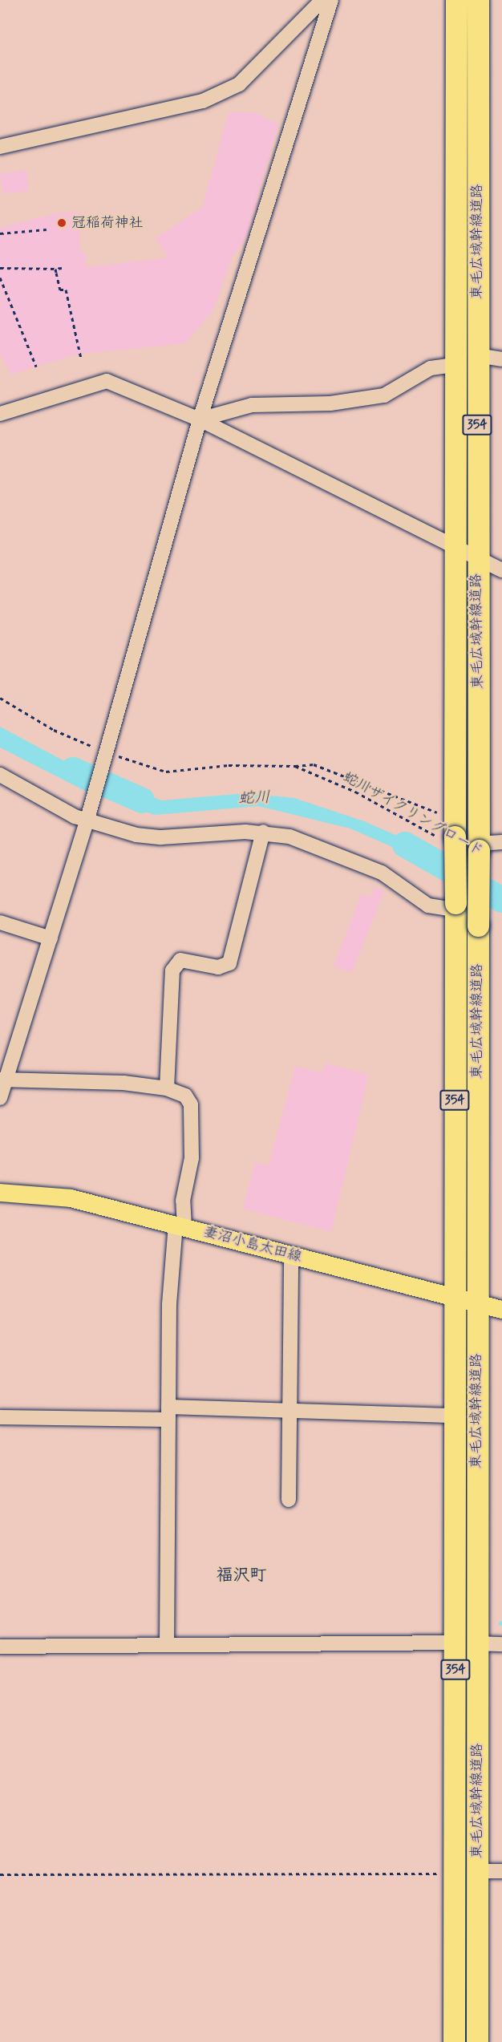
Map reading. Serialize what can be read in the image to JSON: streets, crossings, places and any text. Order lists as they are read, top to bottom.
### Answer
{
  "streets": {
    "highway": ["東毛広域幹線道路", "354"],
    "main road": ["妻沼小島太田線"],
    "path": ["蛇川サイクリングロード"]
  },
  "crossings": [
    ["東毛広域幹線道路", "蛇川サイクリングロード"],
    ["東毛広域幹線道路", "妻沼小島太田線"]
  ],
  "districts": ["福沢町"],
  "water": ["蛇川"],
  "places": ["冠稲荷神社"]
}
